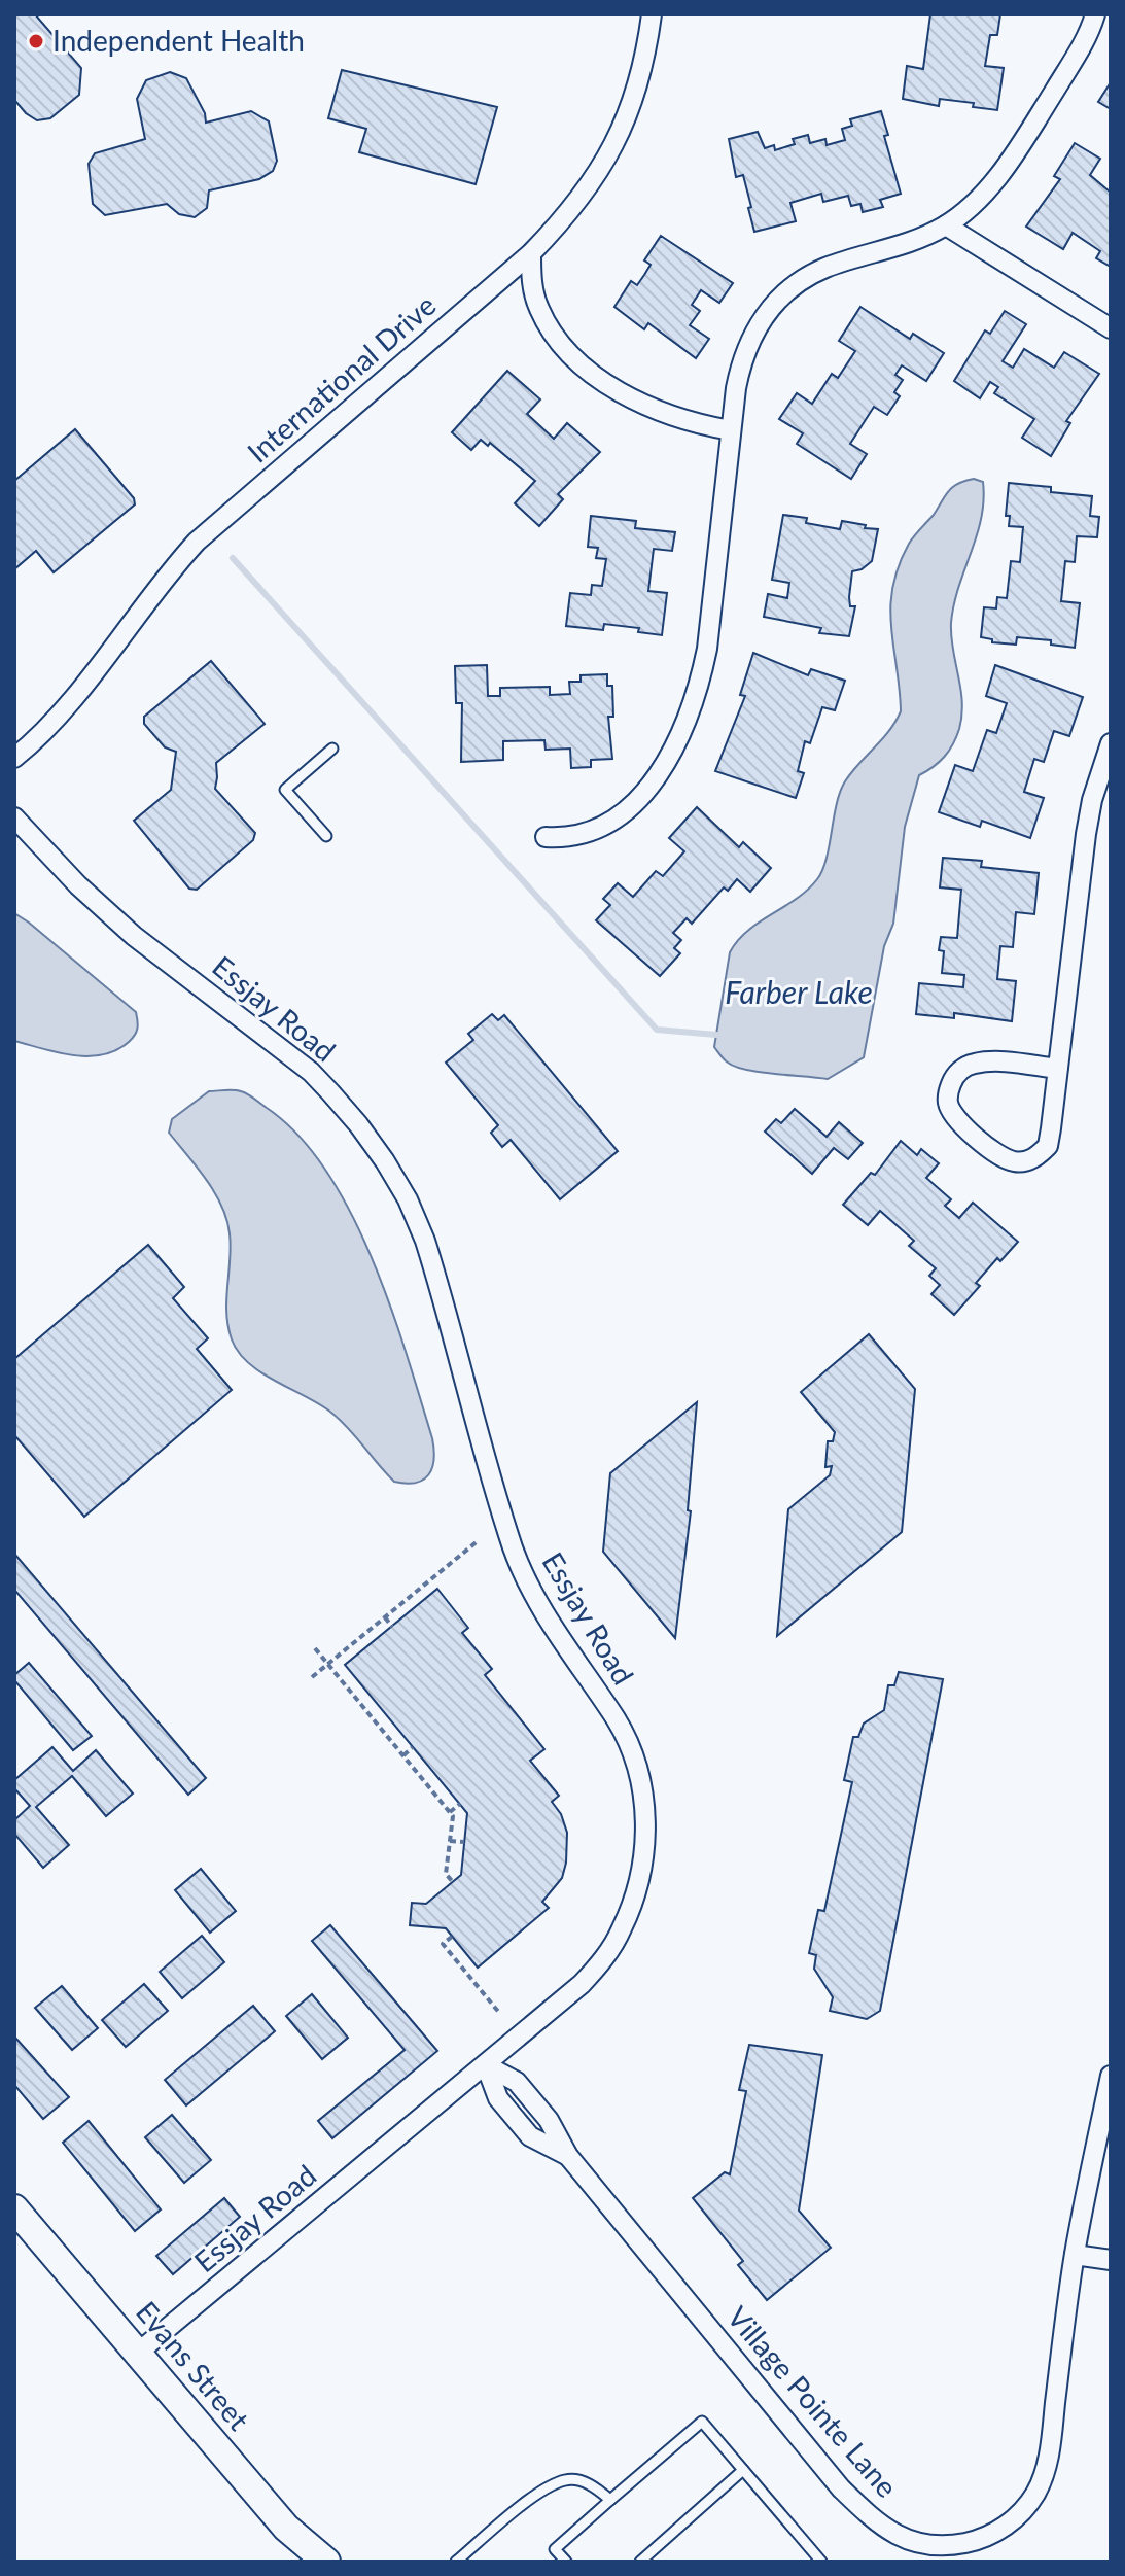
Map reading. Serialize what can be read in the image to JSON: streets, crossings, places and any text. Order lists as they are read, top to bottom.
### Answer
{
  "streets": {
    "street": [
      "International Drive",
      "Essjay Road",
      "Evans Street",
      "Village Pointe Lane"
    ]
  },
  "crossings": [
    ["Essjay Road", "Evans Street"],
    ["Essjay Road", "Village Pointe Lane"]
  ],
  "water": ["Farber Lake"],
  "places": ["Independent Health"]
}
